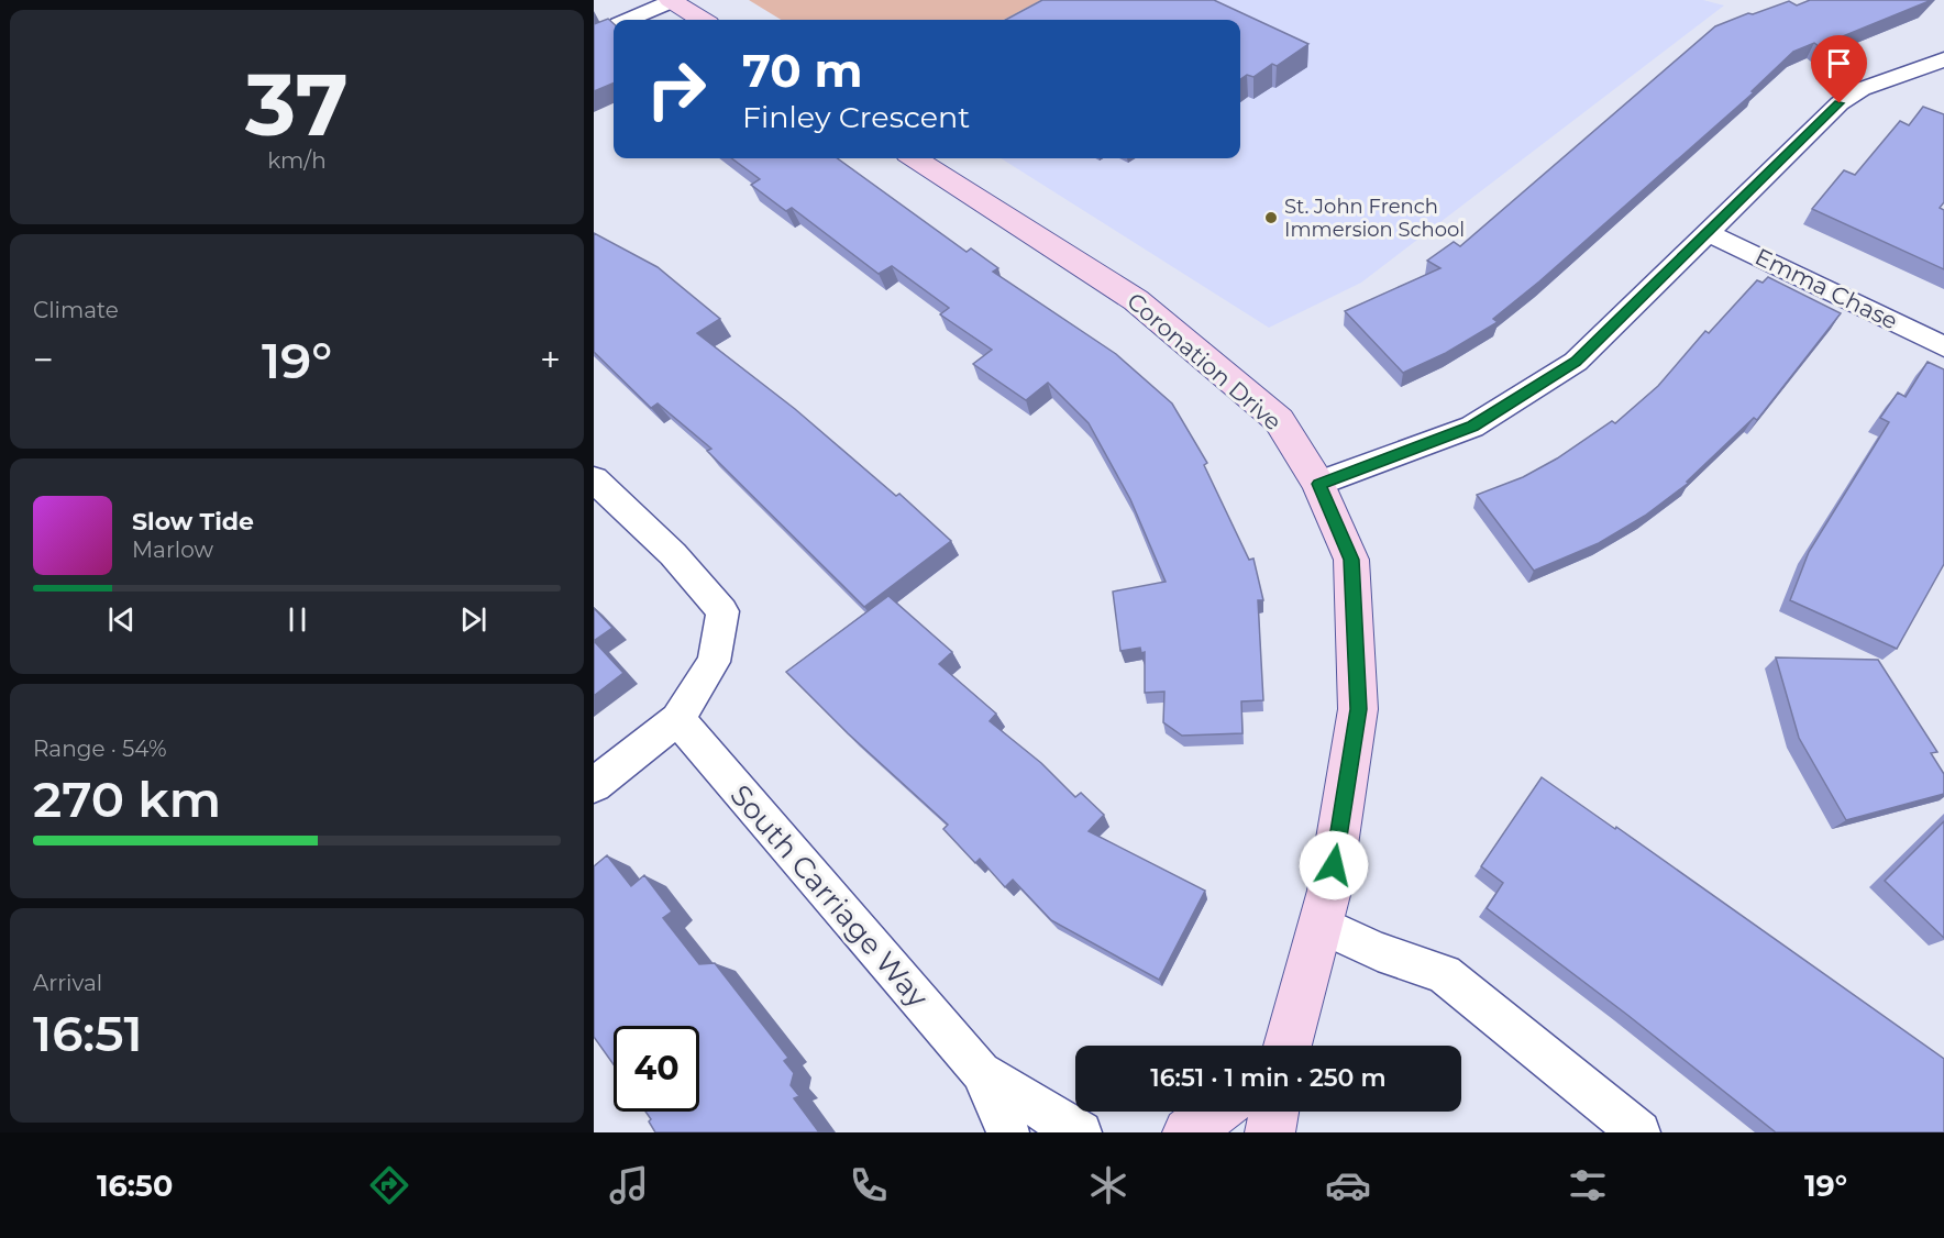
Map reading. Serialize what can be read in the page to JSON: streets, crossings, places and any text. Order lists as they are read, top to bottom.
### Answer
{
  "streets": {
    "street": ["Emma Chase", "Coronation Drive", "South Carriage Way"]
  },
  "places": ["St. John French Immersion School"],
  "page": {
    "tile": [
      ["37", "km/h"],
      "Climate",
      ["Range · 54%", "270 km"],
      ["Arrival", "16:51"]
    ],
    "turn": ["70 m", "Finley Crescent"],
    "heat": ["−", "19°", "+"],
    "song": ["Slow Tide", "Marlow"],
    "limit": "40",
    "trip": "16:51 · 1 min · 250 m",
    "tabs": ["16:50", "19°"]
  }
}
